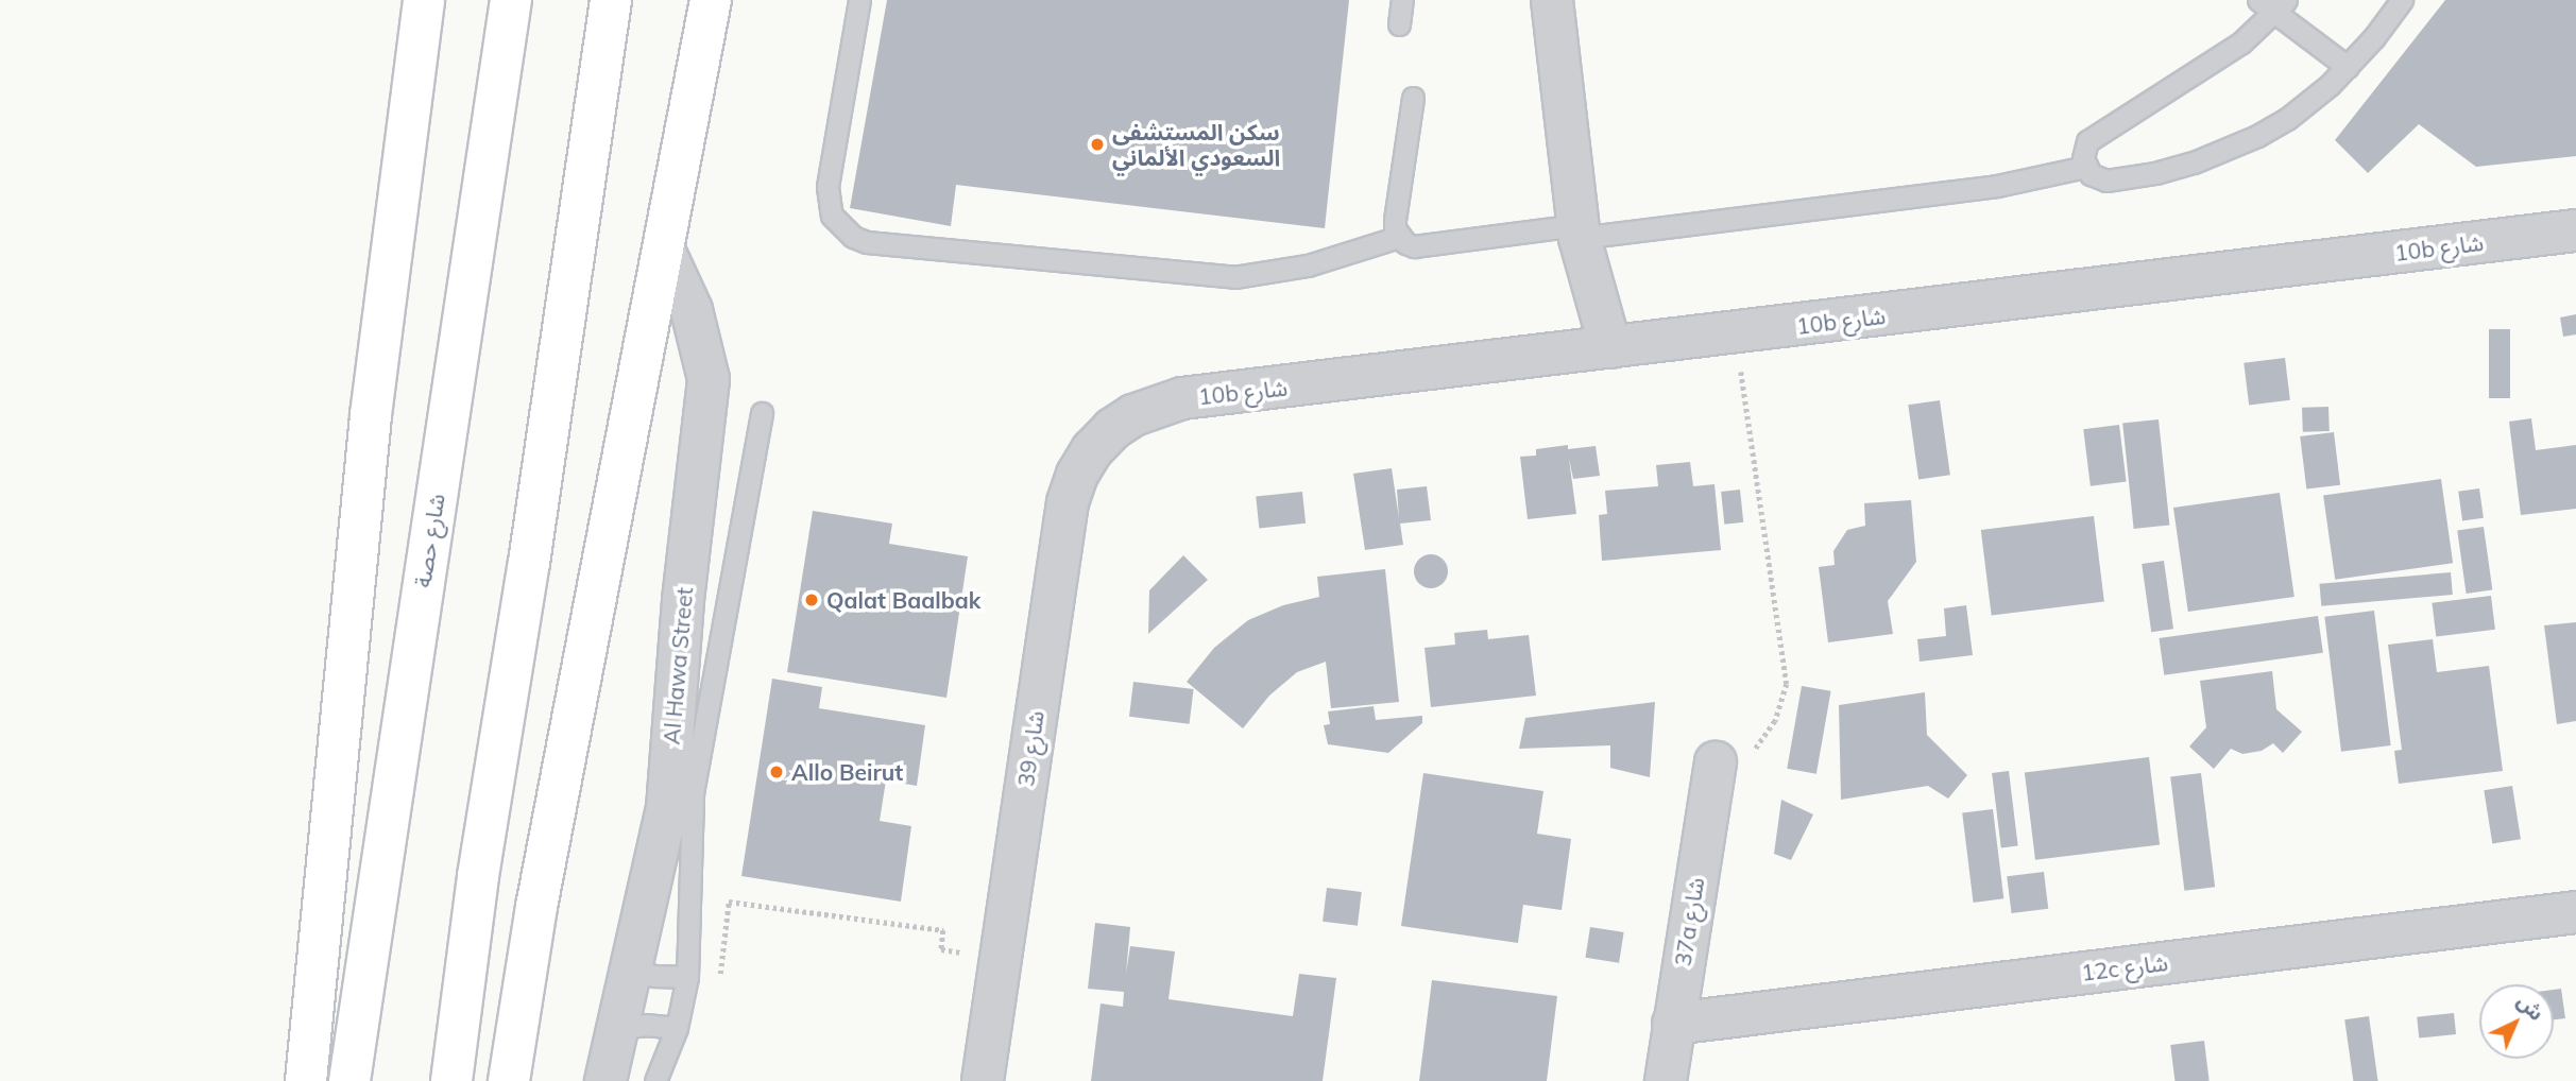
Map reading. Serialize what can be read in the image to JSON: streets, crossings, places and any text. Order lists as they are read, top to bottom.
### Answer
{
  "streets": {
    "main road": ["شارع حصة"],
    "street": [
      "10b شارع",
      "Al Hawa Street",
      "شارع 39",
      "37a شارع",
      "12c شارع"
    ]
  },
  "crossings": [
    ["10b شارع", "شارع 39"],
    ["37a شارع", "12c شارع"]
  ],
  "places": ["سكن المستشفى السعودي الألماني", "Qalat Baalbak", "Allo Beirut"],
  "north": "top right"
}
